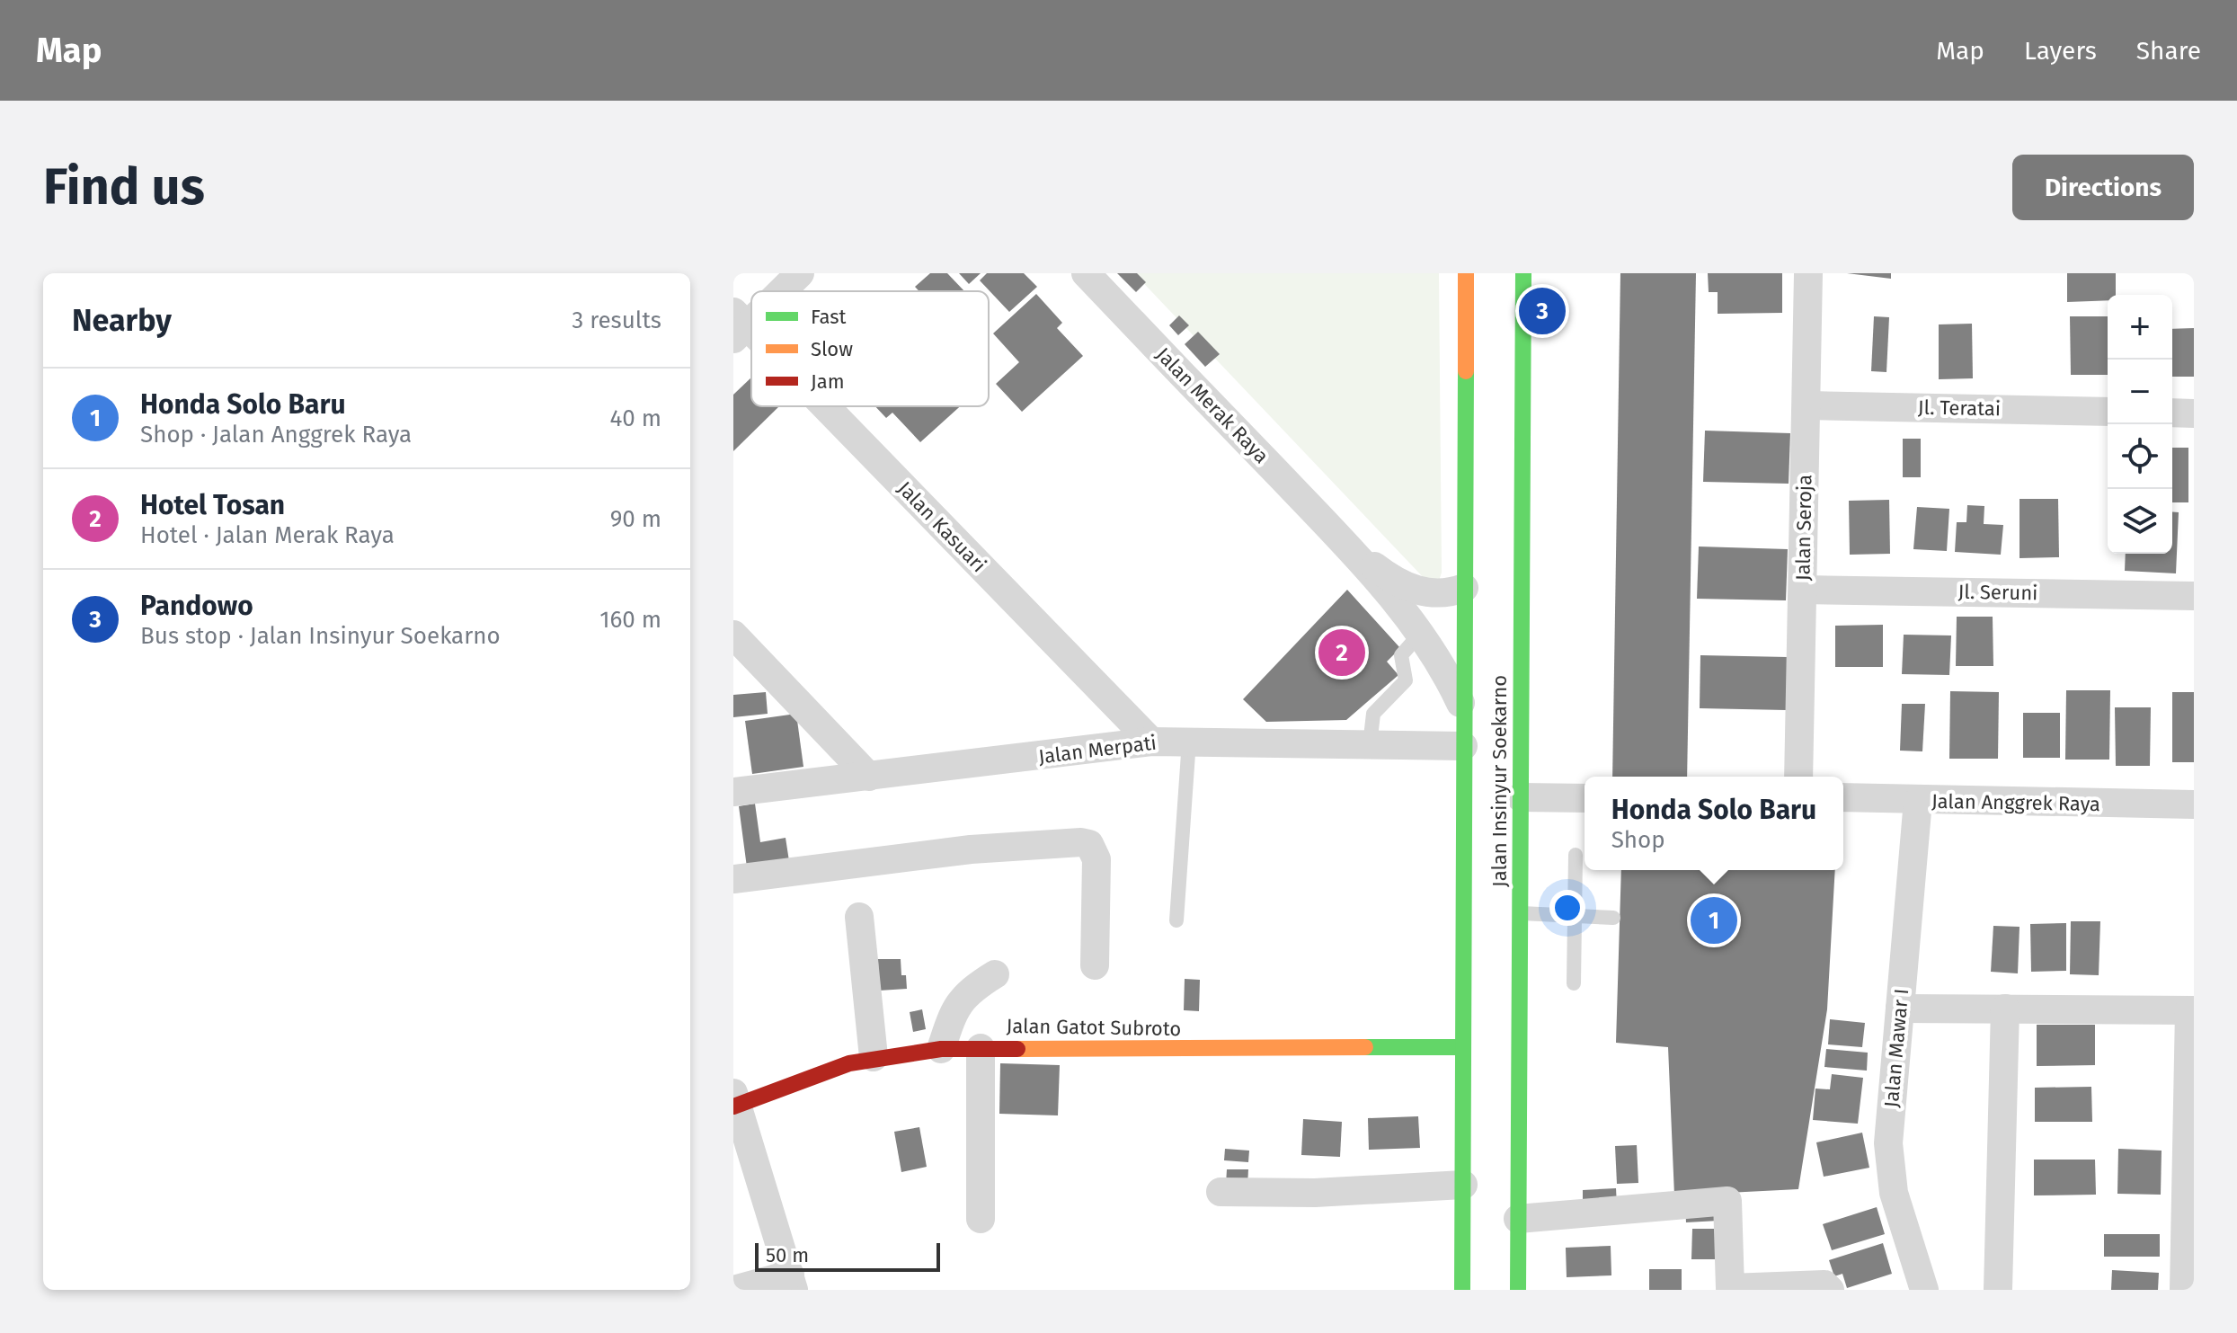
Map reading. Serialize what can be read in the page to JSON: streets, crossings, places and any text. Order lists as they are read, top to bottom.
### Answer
{
  "streets": {
    "main road": ["Jalan Insinyur Soekarno", "Jalan Gatot Subroto"],
    "street": [
      "Jalan Merak Raya",
      "Jl. Teratai",
      "Jalan Kasuari",
      "Jalan Seroja",
      "Jl. Seruni",
      "Jalan Merpati",
      "Jalan Anggrek Raya",
      "Jalan Mawar I"
    ]
  },
  "crossings": [
    ["Jalan Merak Raya", "Jalan Insinyur Soekarno"],
    ["Jl. Teratai", "Jalan Seroja"],
    ["Jalan Kasuari", "Jalan Merpati"],
    ["Jalan Seroja", "Jl. Seruni"],
    ["Jalan Merpati", "Jalan Insinyur Soekarno"],
    ["Jalan Insinyur Soekarno", "Jalan Gatot Subroto"],
    ["Jalan Anggrek Raya", "Jalan Mawar I"]
  ],
  "legend": ["Fast", "Slow", "Jam"],
  "scale_bar": "50 m",
  "page": {
    "header": "Map",
    "nav": ["Map", "Layers", "Share"],
    "buttons": "Directions",
    "title": "Find us",
    "heading": ["Nearby", "3 results"],
    "pins": ["3", "2", "1"],
    "map_buttons": ["+", "−"],
    "list": [
      {
        "mark": "1",
        "name": "Honda Solo Baru",
        "note": "Shop · Jalan Anggrek Raya",
        "value": "40 m"
      },
      {
        "mark": "2",
        "name": "Hotel Tosan",
        "note": "Hotel · Jalan Merak Raya",
        "value": "90 m"
      },
      {
        "mark": "3",
        "name": "Pandowo",
        "note": "Bus stop · Jalan Insinyur Soekarno",
        "value": "160 m"
      }
    ],
    "popup": ["Honda Solo Baru", "Shop"],
    "scale": "50 m"
  }
}
